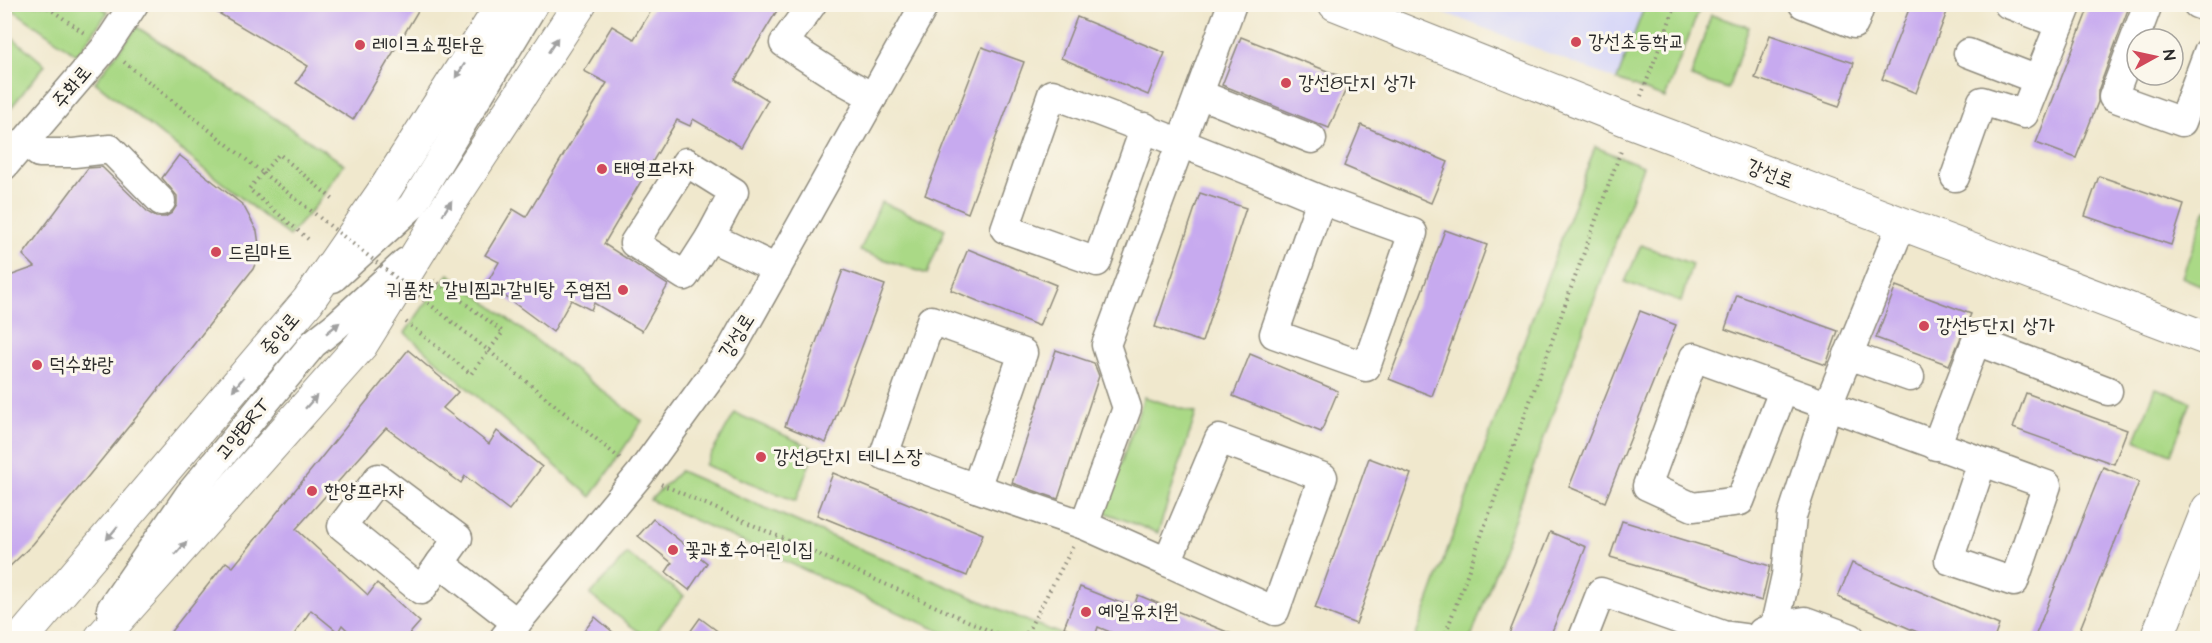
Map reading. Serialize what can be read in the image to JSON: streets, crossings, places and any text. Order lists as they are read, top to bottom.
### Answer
{
  "streets": {
    "main road": ["강선로", "중앙로"],
    "street": ["주화로", "강성로", "고양BRT"]
  },
  "one_way": ["고양BRT"],
  "places": [
    "강선초등학교",
    "레이크쇼핑타운",
    "강선8단지 상가",
    "태영프라자",
    "드림마트",
    "귀품찬 갈비찜과갈비탕 주엽점",
    "강선5단지 상가",
    "덕수화랑",
    "강선8단지 테니스장",
    "한양프라자",
    "꽃과호수어린이집",
    "예일유치원"
  ],
  "north": "right"
}
